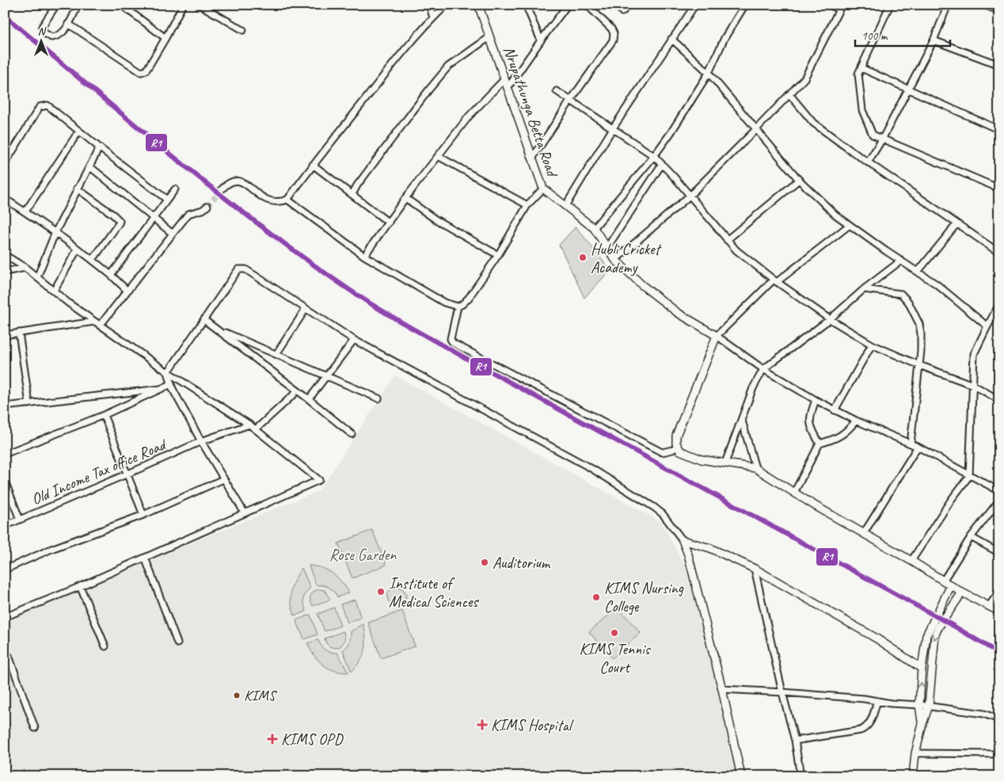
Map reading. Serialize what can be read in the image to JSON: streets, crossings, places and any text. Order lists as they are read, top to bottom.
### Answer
{
  "streets": {
    "street": ["Nrupathunga Betta Road", "Old Income Tax office Road"]
  },
  "parks": ["Rose Garden"],
  "places": {
    "other": [
      "Hubli Cricket Academy",
      "Auditorium",
      "Institute of Medical Sciences",
      "KIMS Nursing College",
      "KIMS Tennis Court",
      "KIMS"
    ],
    "health": ["KIMS Hospital", "KIMS OPD"]
  },
  "lines": ["transit line R1"],
  "scale_bar": "100 m",
  "north": "top"
}
